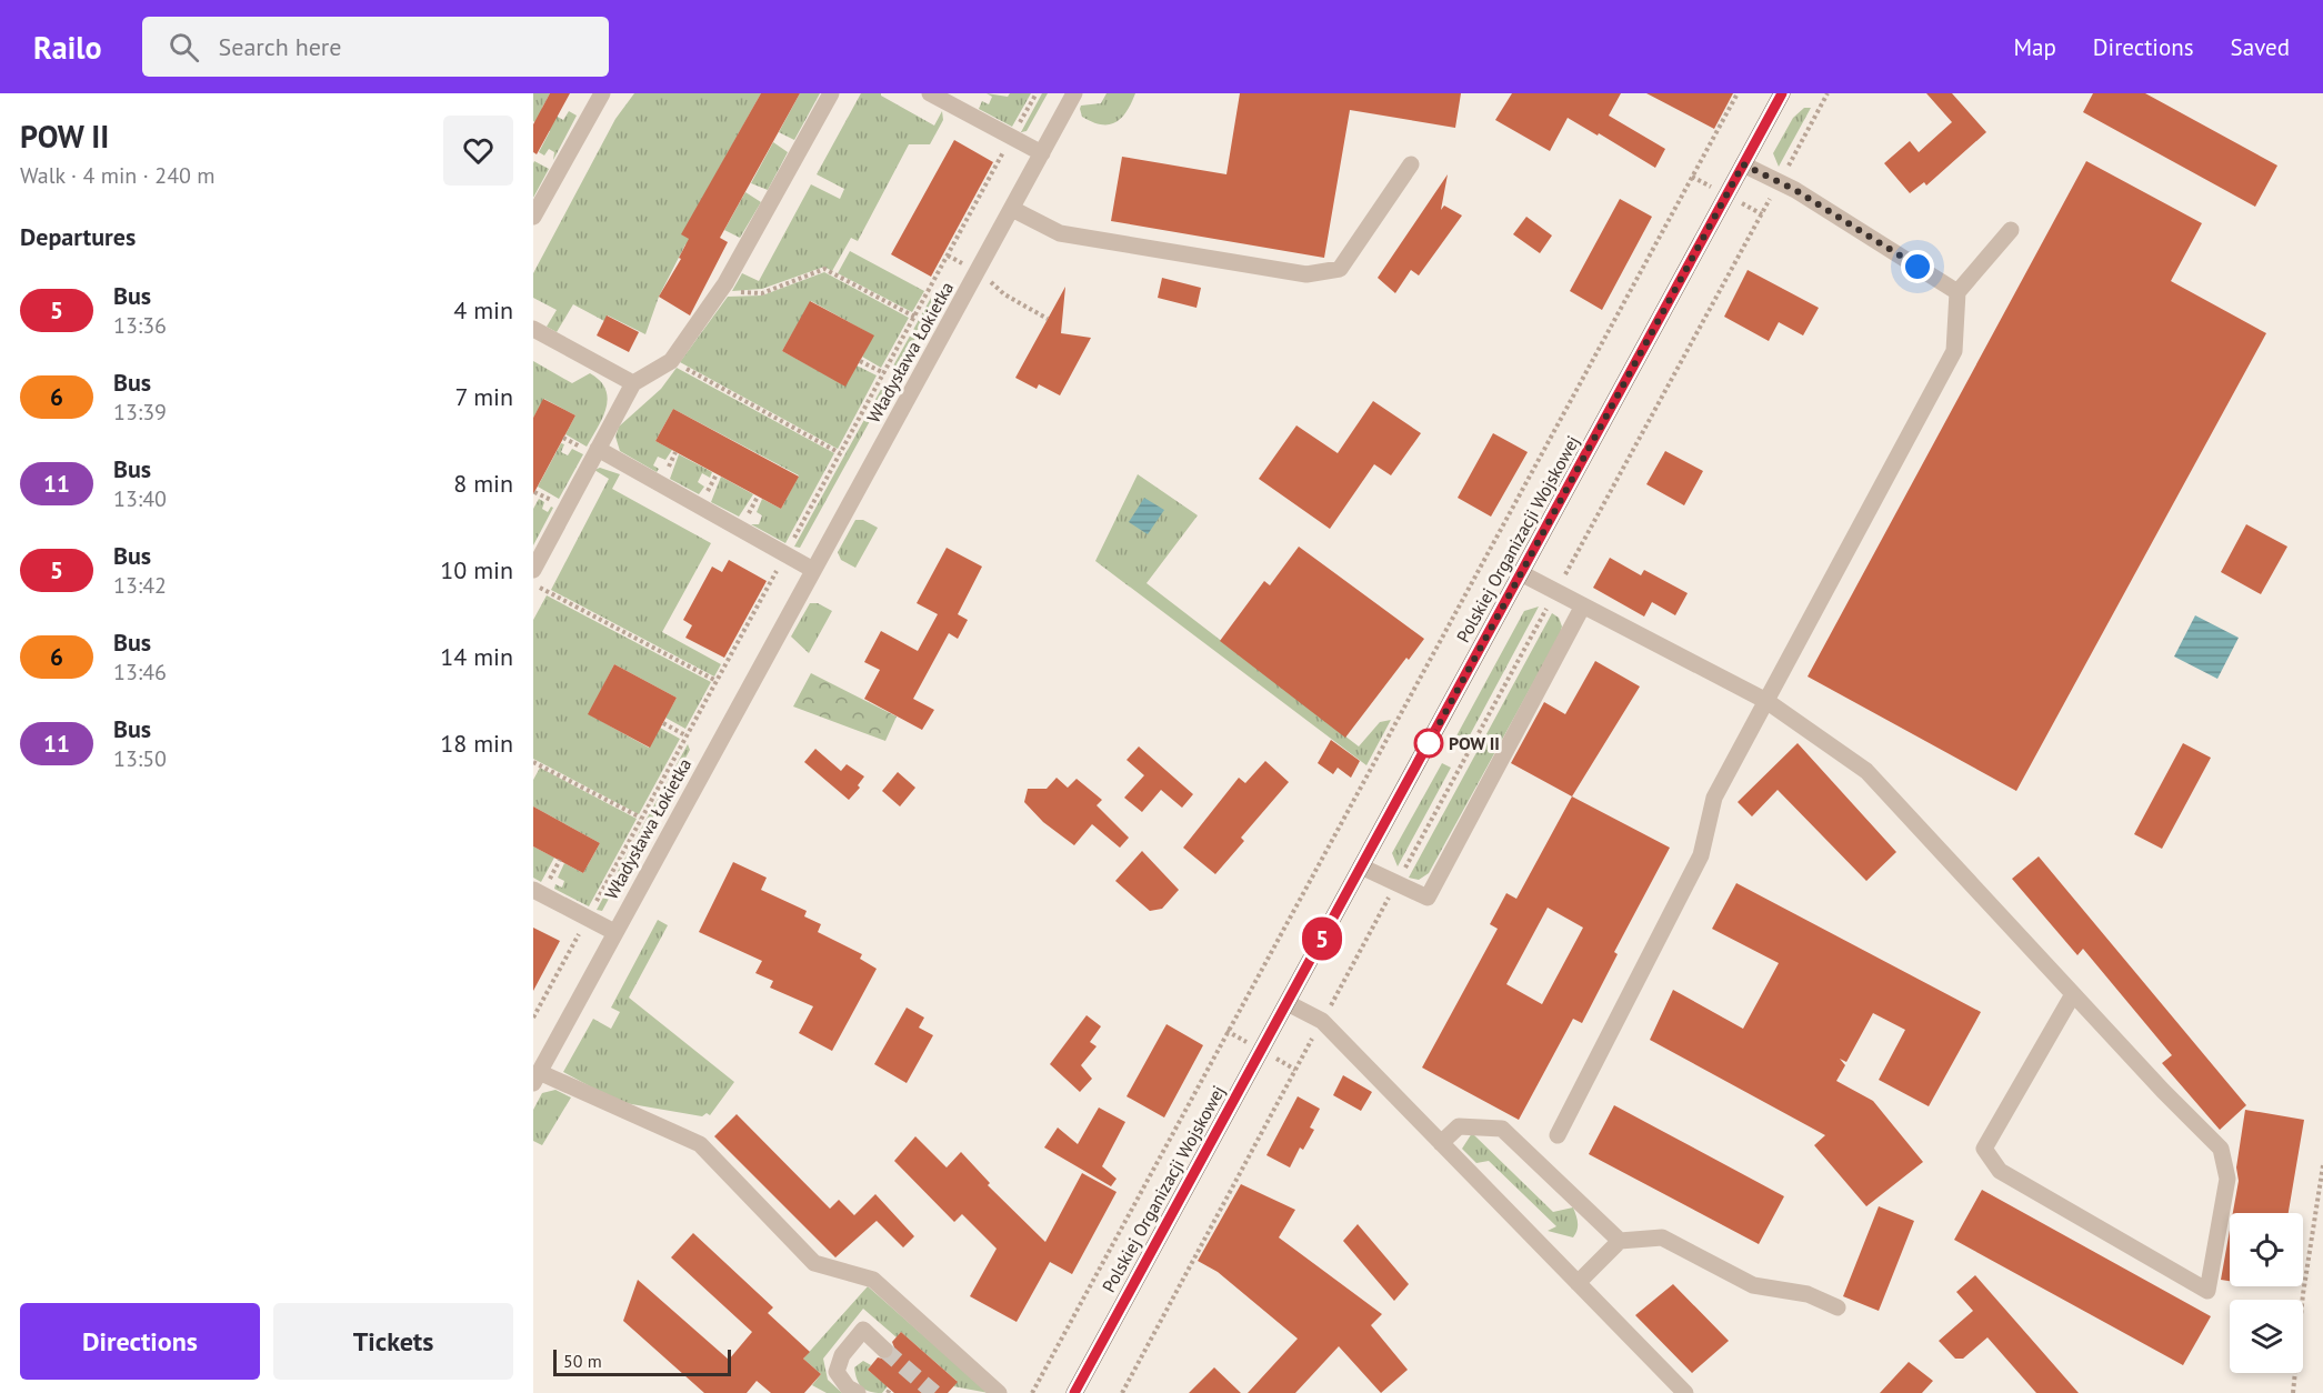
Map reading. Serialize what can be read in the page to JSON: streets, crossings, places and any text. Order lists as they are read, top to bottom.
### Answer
{
  "streets": {
    "main road": ["Polskiej Organizacji Wojskowej"],
    "street": ["Władysława Łokietka"]
  },
  "places": ["POW II"],
  "lines": ["bus line 5"],
  "scale_bar": "50 m",
  "page": {
    "header": "Railo",
    "search": "Search here",
    "nav": ["Map", "Directions", "Saved"],
    "heading": [
      ["POW II", "Walk · 4 min · 240 m"],
      "Departures"
    ],
    "on_map": "5",
    "list": [
      {
        "mark": "5",
        "name": "Bus",
        "note": "13:36",
        "value": "4 min"
      },
      {
        "mark": "6",
        "name": "Bus",
        "note": "13:39",
        "value": "7 min"
      },
      {
        "mark": "11",
        "name": "Bus",
        "note": "13:40",
        "value": "8 min"
      },
      {
        "mark": "5",
        "name": "Bus",
        "note": "13:42",
        "value": "10 min"
      },
      {
        "mark": "6",
        "name": "Bus",
        "note": "13:46",
        "value": "14 min"
      },
      {
        "mark": "11",
        "name": "Bus",
        "note": "13:50",
        "value": "18 min"
      }
    ],
    "buttons": ["Directions", "Tickets"],
    "scale": "50 m"
  }
}
